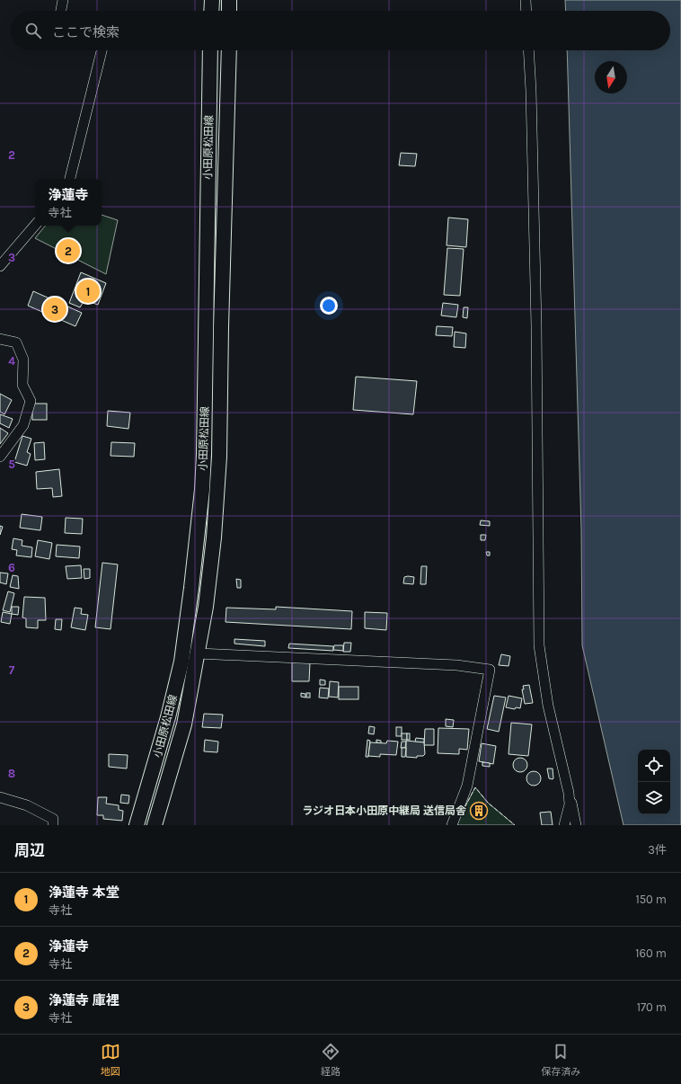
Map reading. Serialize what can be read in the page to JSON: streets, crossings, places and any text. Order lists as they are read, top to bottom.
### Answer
{
  "streets": {
    "main road": ["小田原松田線"]
  },
  "places": {
    "building": ["ラジオ日本小田原中継局 送信局舎"]
  },
  "north": "bottom",
  "page": {
    "search": "ここで検索",
    "popup": ["浄蓮寺", "寺社"],
    "pins": ["2", "1", "3"],
    "heading": ["周辺", "3件"],
    "list": [
      {
        "mark": "1",
        "name": "浄蓮寺 本堂",
        "note": "寺社",
        "value": "150 m"
      },
      {
        "mark": "2",
        "name": "浄蓮寺",
        "note": "寺社",
        "value": "160 m"
      },
      {
        "mark": "3",
        "name": "浄蓮寺 庫裡",
        "note": "寺社",
        "value": "170 m"
      }
    ],
    "nav": ["地図", "経路", "保存済み"]
  },
  "grid": {
    "rows": [
      "2",
      "3",
      "4",
      "5",
      "6",
      "7",
      "8"
    ]
  }
}
